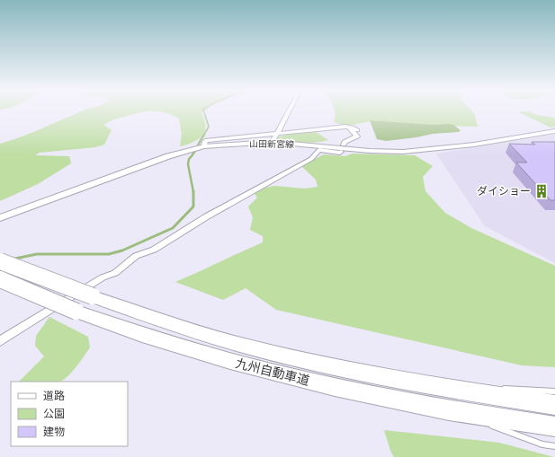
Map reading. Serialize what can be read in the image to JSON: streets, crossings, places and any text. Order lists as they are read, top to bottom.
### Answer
{
  "streets": {
    "highway": ["九州自動車道"],
    "main road": ["山田新宮線"]
  },
  "places": {
    "building": ["ダイショー"]
  },
  "legend": ["道路", "公園", "建物"]
}
